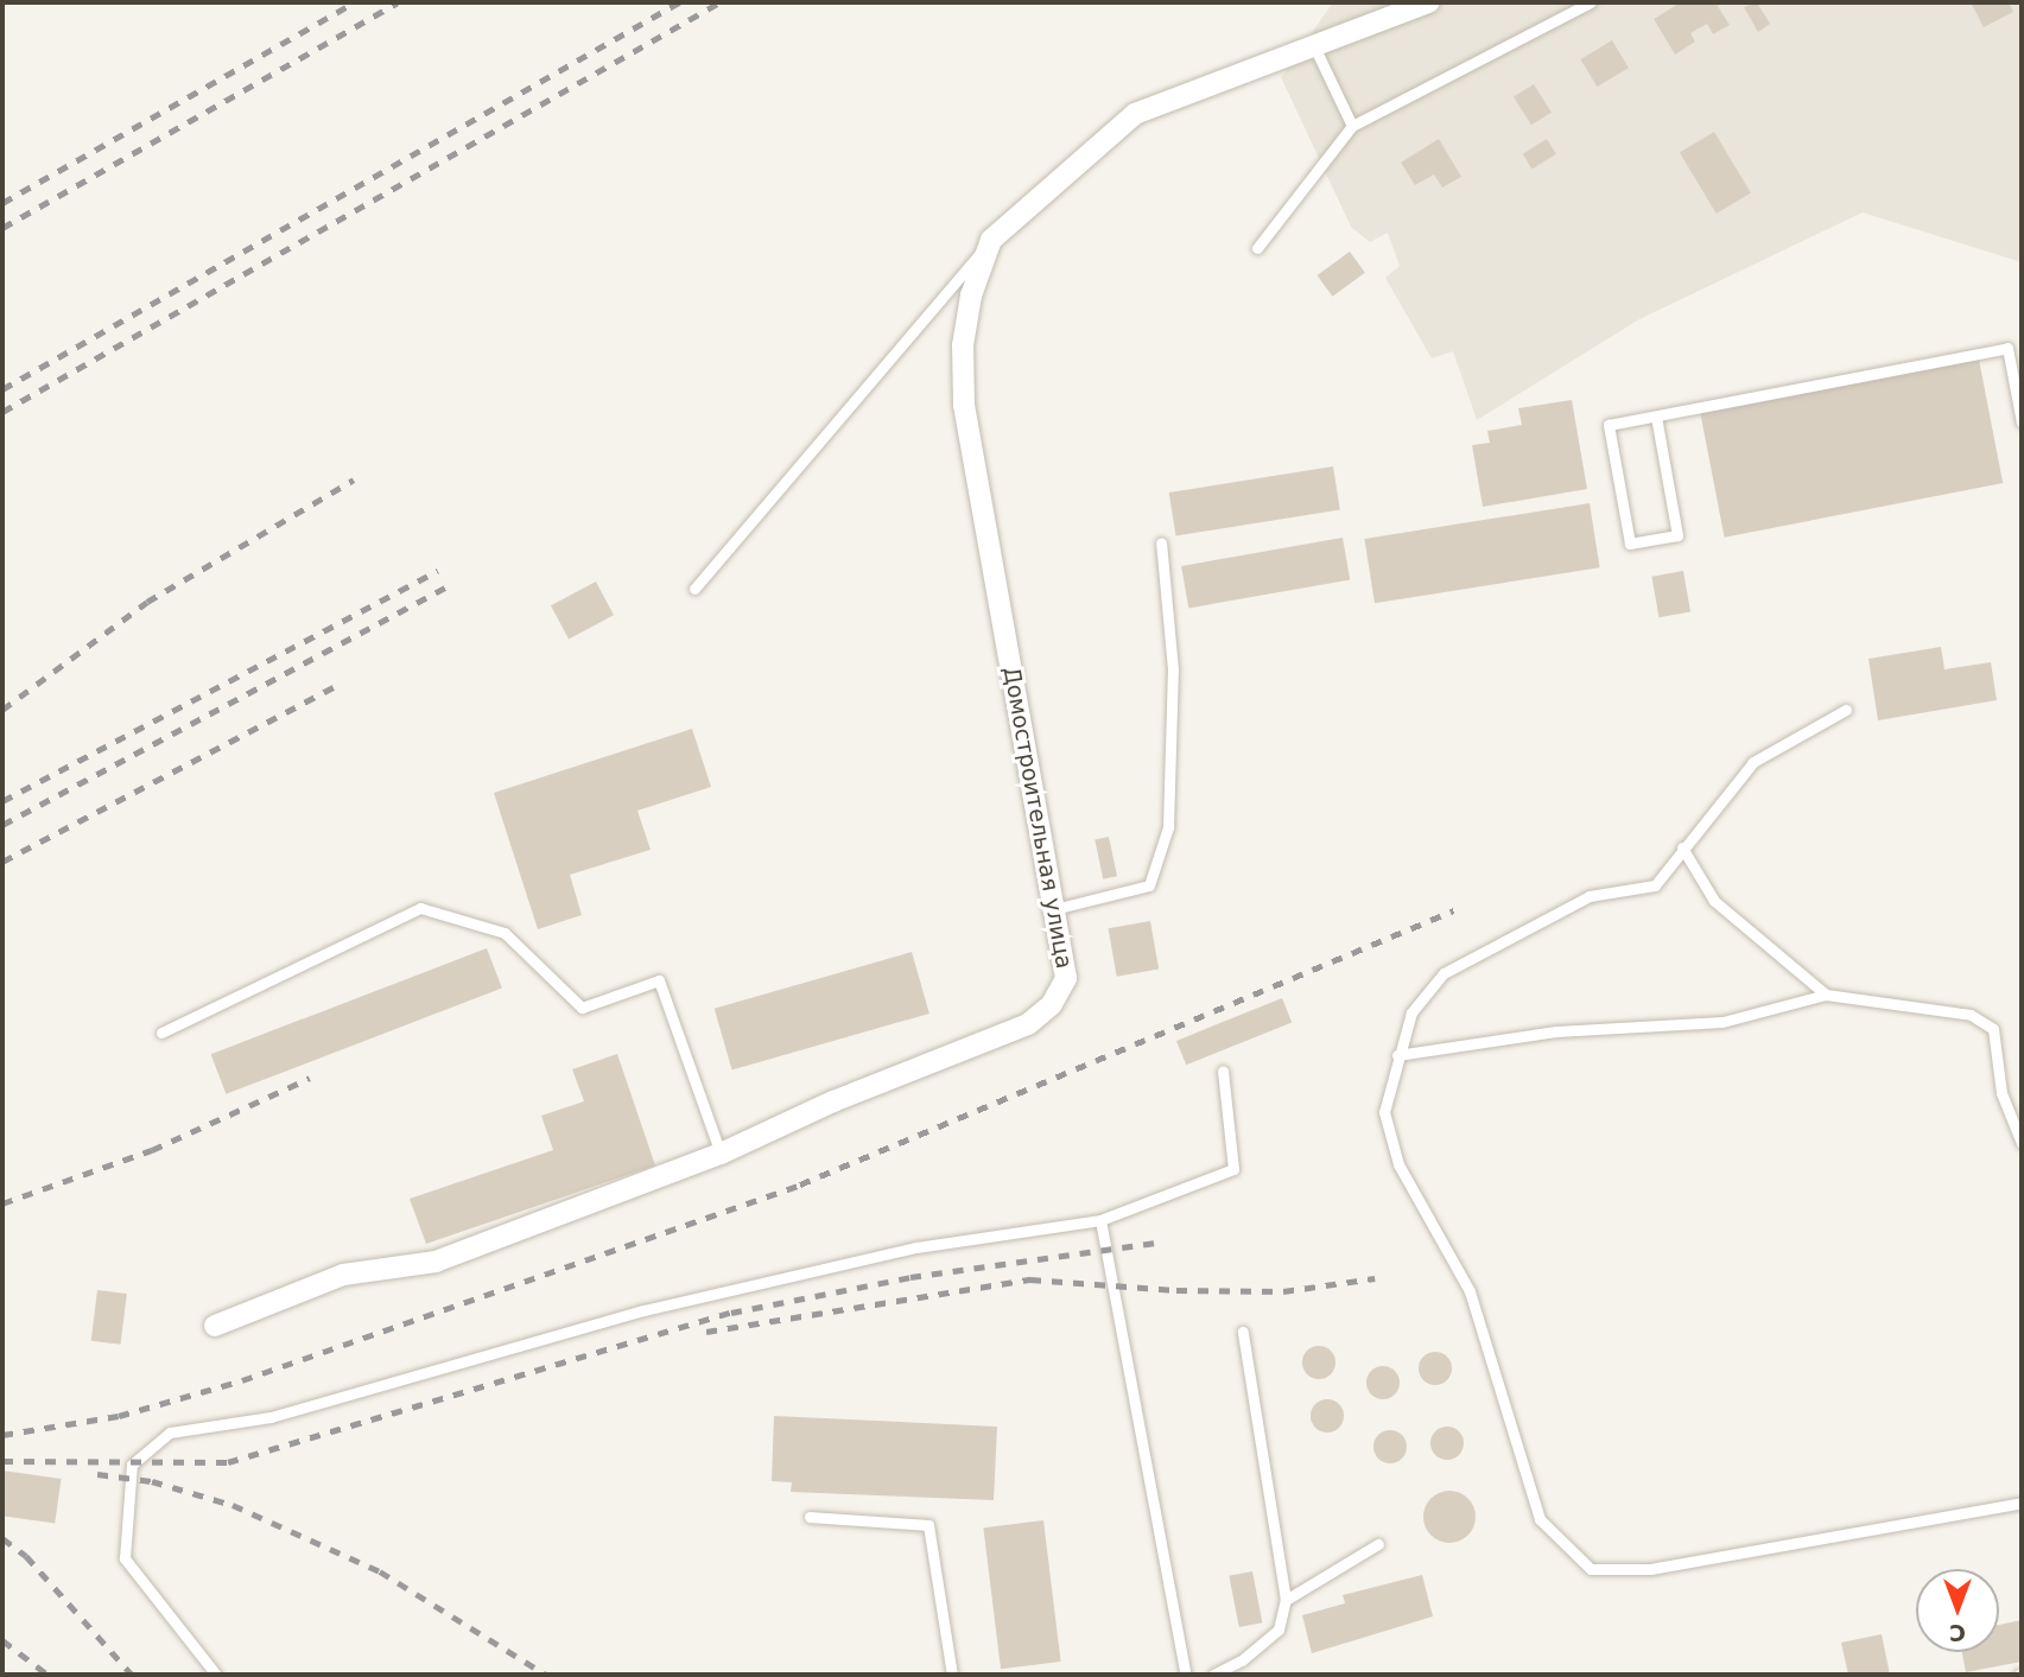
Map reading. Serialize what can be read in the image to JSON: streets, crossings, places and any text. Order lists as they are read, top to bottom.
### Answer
{
  "streets": {
    "street": ["Домостроительная улица"]
  },
  "north": "bottom"
}
